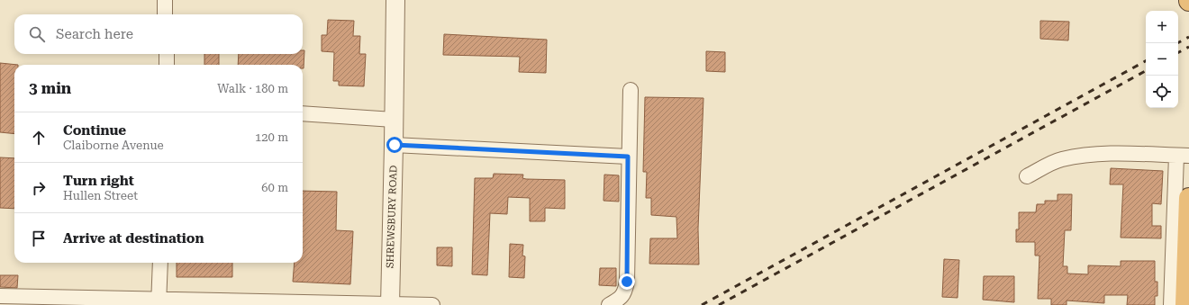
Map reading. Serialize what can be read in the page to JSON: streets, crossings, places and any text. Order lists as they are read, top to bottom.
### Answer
{
  "streets": {
    "street": ["SHREWSBURY ROAD"]
  },
  "page": {
    "map_buttons": ["+", "−"],
    "search": "Search here",
    "heading": ["3 min", "Walk · 180 m"],
    "list": [
      ["Continue", "Claiborne Avenue", "120 m"],
      ["Turn right", "Hullen Street", "60 m"],
      "Arrive at destination"
    ]
  }
}
